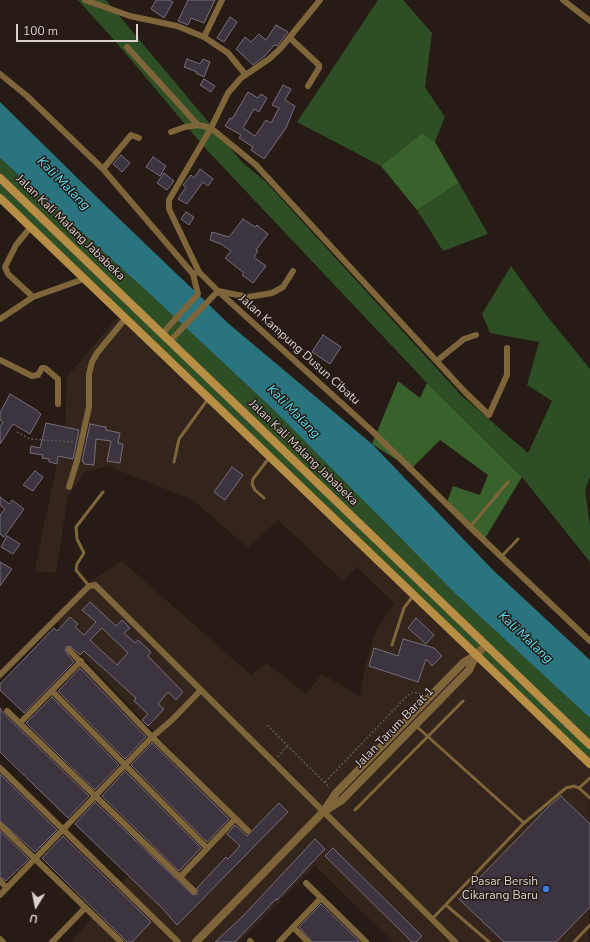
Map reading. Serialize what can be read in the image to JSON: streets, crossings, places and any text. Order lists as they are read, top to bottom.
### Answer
{
  "streets": {
    "main road": ["Jalan Kali Malang Jababeka"],
    "street": ["Jalan Kampung Dusun Cibatu", "Jalan Tarum Barat 1"]
  },
  "crossings": [
    ["Jalan Kali Malang Jababeka", "Jalan Tarum Barat 1"]
  ],
  "water": ["Kali Malang"],
  "places": ["Pasar Bersih Cikarang Baru"],
  "scale_bar": "100 m",
  "north": "bottom"
}
